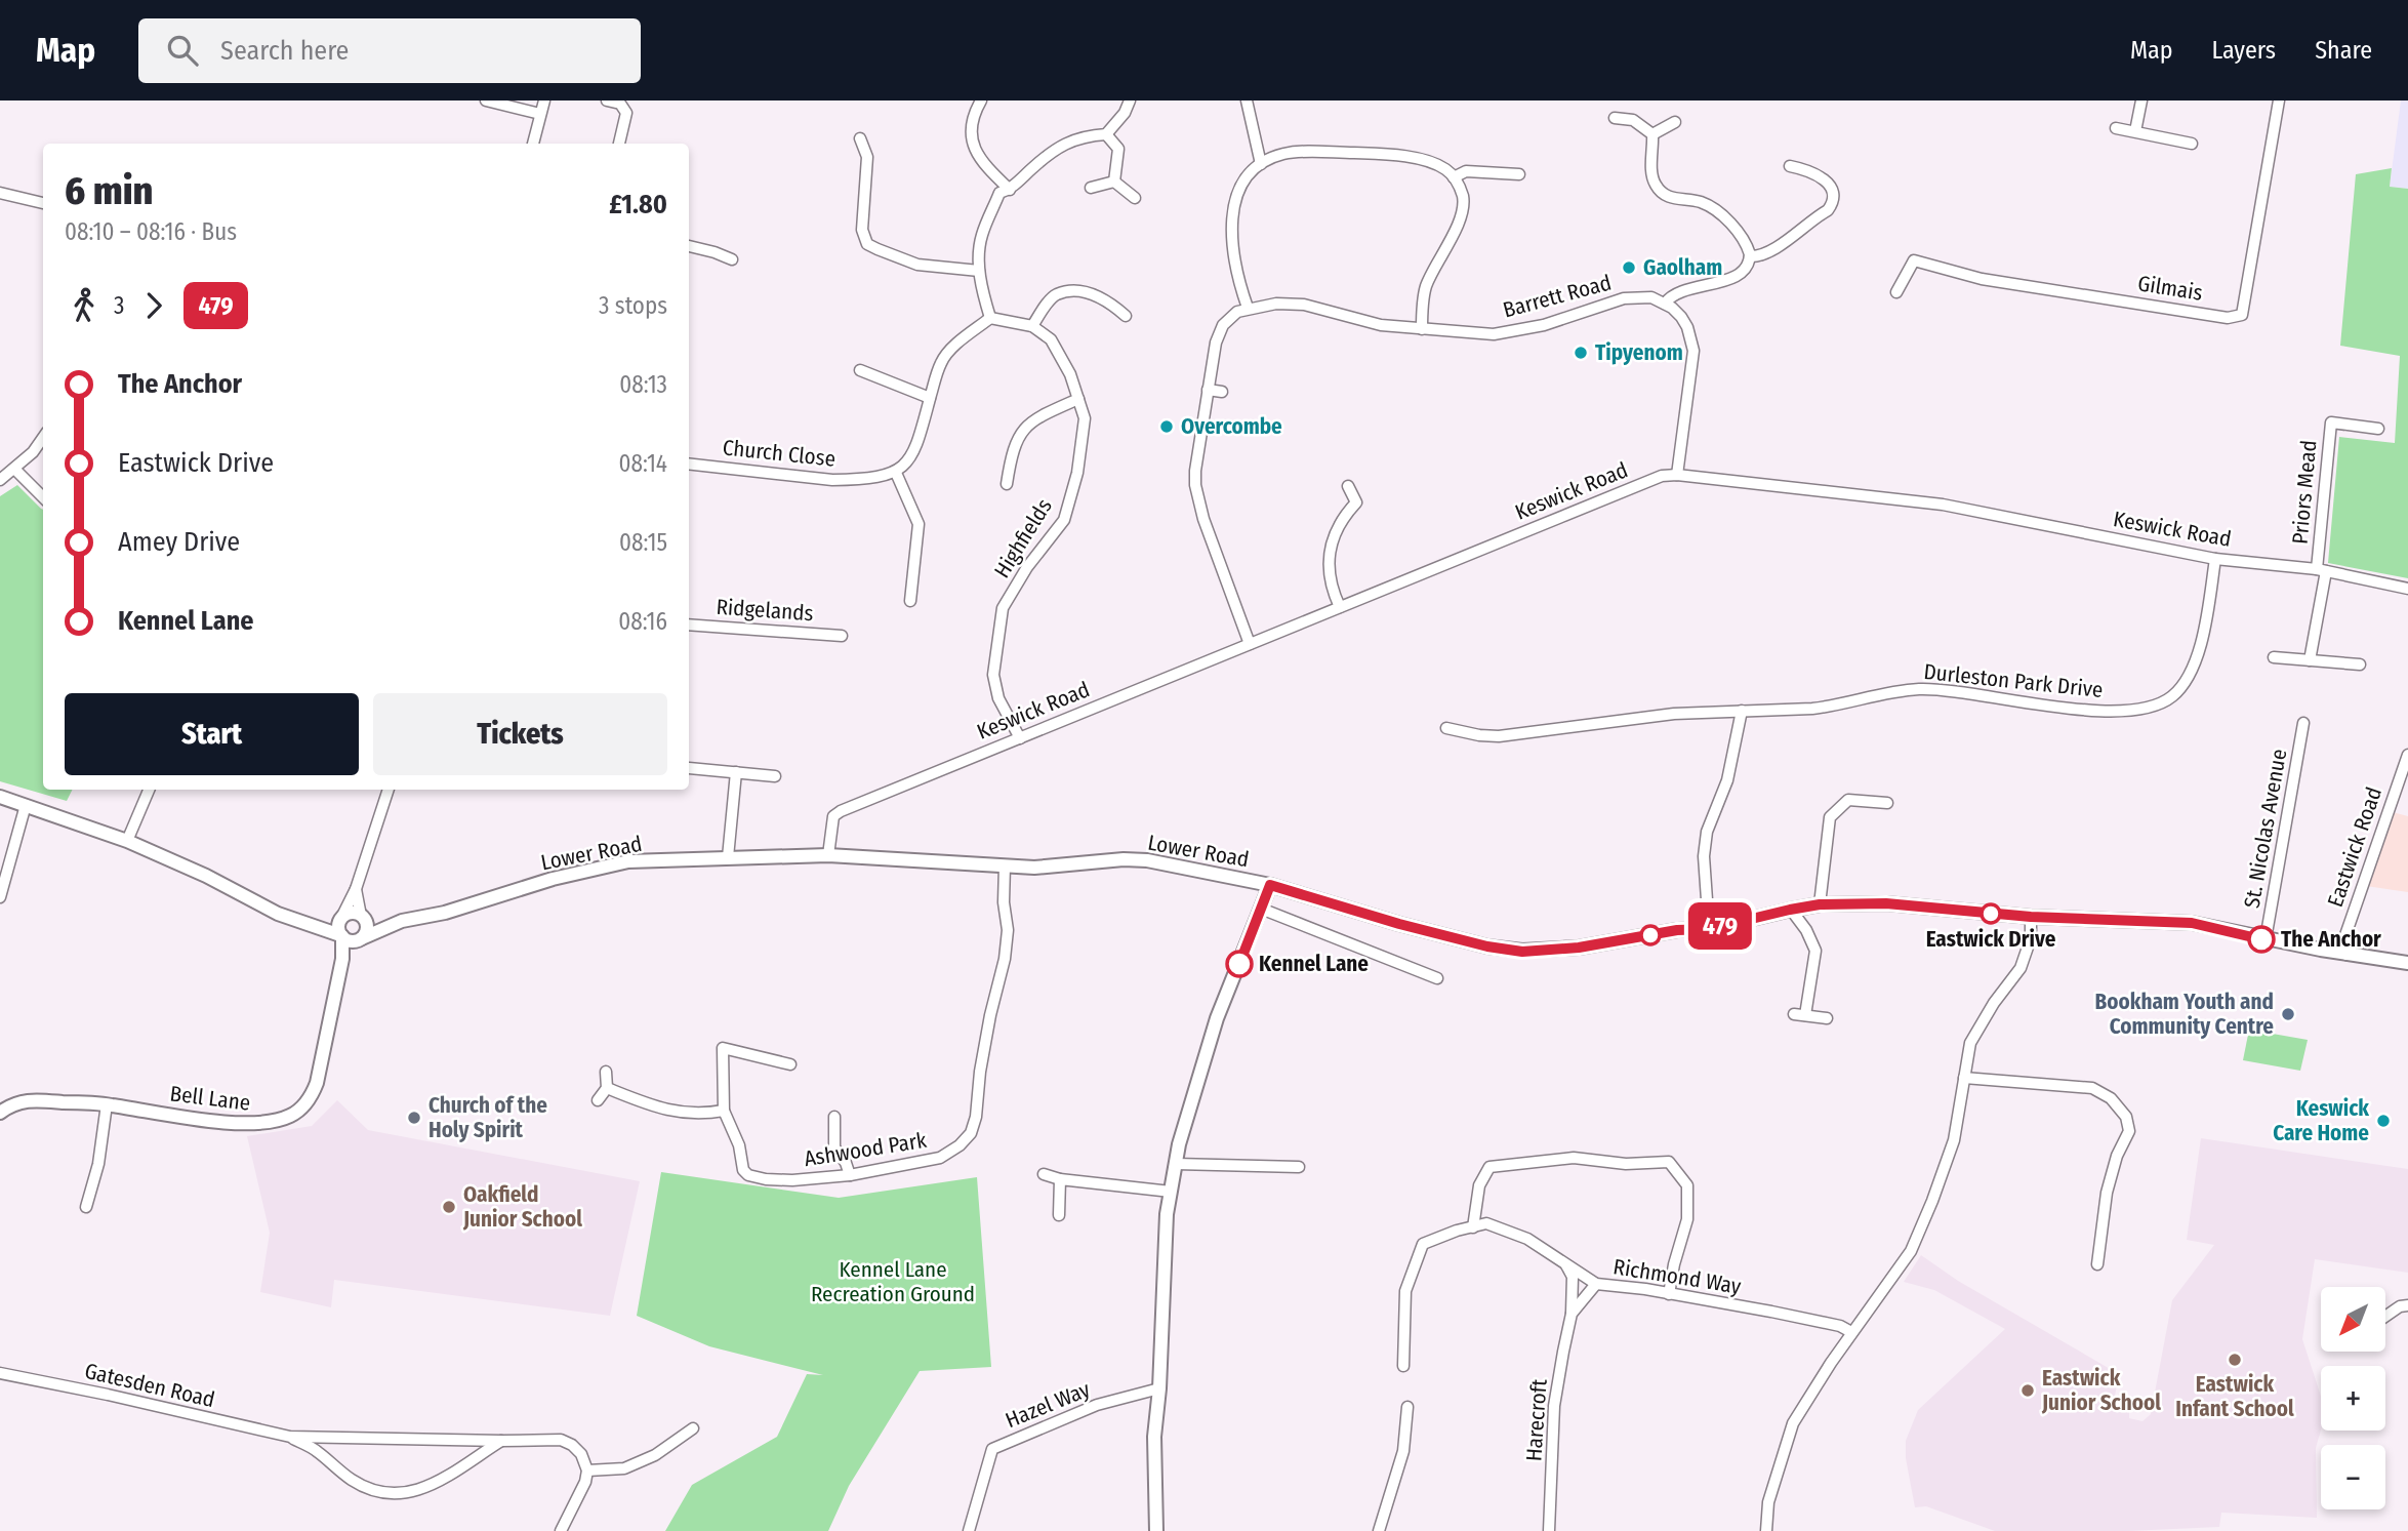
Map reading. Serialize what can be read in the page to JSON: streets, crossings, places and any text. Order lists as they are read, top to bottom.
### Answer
{
  "streets": {
    "street": [
      "Gilmais",
      "Barrett Road",
      "Church Close",
      "Keswick Road",
      "Priors Mead",
      "Highfields",
      "Ridgelands",
      "Durleston Park Drive",
      "St. Nicolas Avenue",
      "Eastwick Road",
      "Lower Road",
      "Bell Lane",
      "Ashwood Park",
      "Richmond Way",
      "Gatesden Road",
      "Hazel Way",
      "Harecroft"
    ]
  },
  "crossings": [
    ["Keswick Road", "Priors Mead"],
    ["Keswick Road", "Highfields"],
    ["Keswick Road", "Durleston Park Drive"],
    ["Keswick Road", "Lower Road"],
    ["St. Nicolas Avenue", "Lower Road"],
    ["Eastwick Road", "Lower Road"],
    ["Lower Road", "Bell Lane"],
    ["Lower Road", "Ashwood Park"],
    ["Richmond Way", "Harecroft"]
  ],
  "parks": ["Kennel Lane Recreation Ground"],
  "places": [
    "Gaolham",
    "Tipyenom",
    "Overcombe",
    "Eastwick Drive",
    "The Anchor",
    "Kennel Lane",
    "Bookham Youth and Community Centre",
    "Church of the Holy Spirit",
    "Keswick Care Home",
    "Oakfield Junior School",
    "Eastwick Infant School",
    "Eastwick Junior School"
  ],
  "lines": ["bus line 479"],
  "north": "bottom left",
  "page": {
    "header": "Map",
    "search": "Search here",
    "nav": ["Map", "Layers", "Share"],
    "on_map": "479",
    "heading": ["6 min", "08:10 – 08:16 · Bus", "£1.80"],
    "legs": ["3", "479", "3 stops"],
    "list": [
      {
        "name": "The Anchor",
        "value": "08:13"
      },
      {
        "name": "Eastwick Drive",
        "value": "08:14"
      },
      {
        "name": "Amey Drive",
        "value": "08:15"
      },
      {
        "name": "Kennel Lane",
        "value": "08:16"
      }
    ],
    "buttons": ["Start", "Tickets"],
    "map_buttons": ["+", "−"]
  }
}
